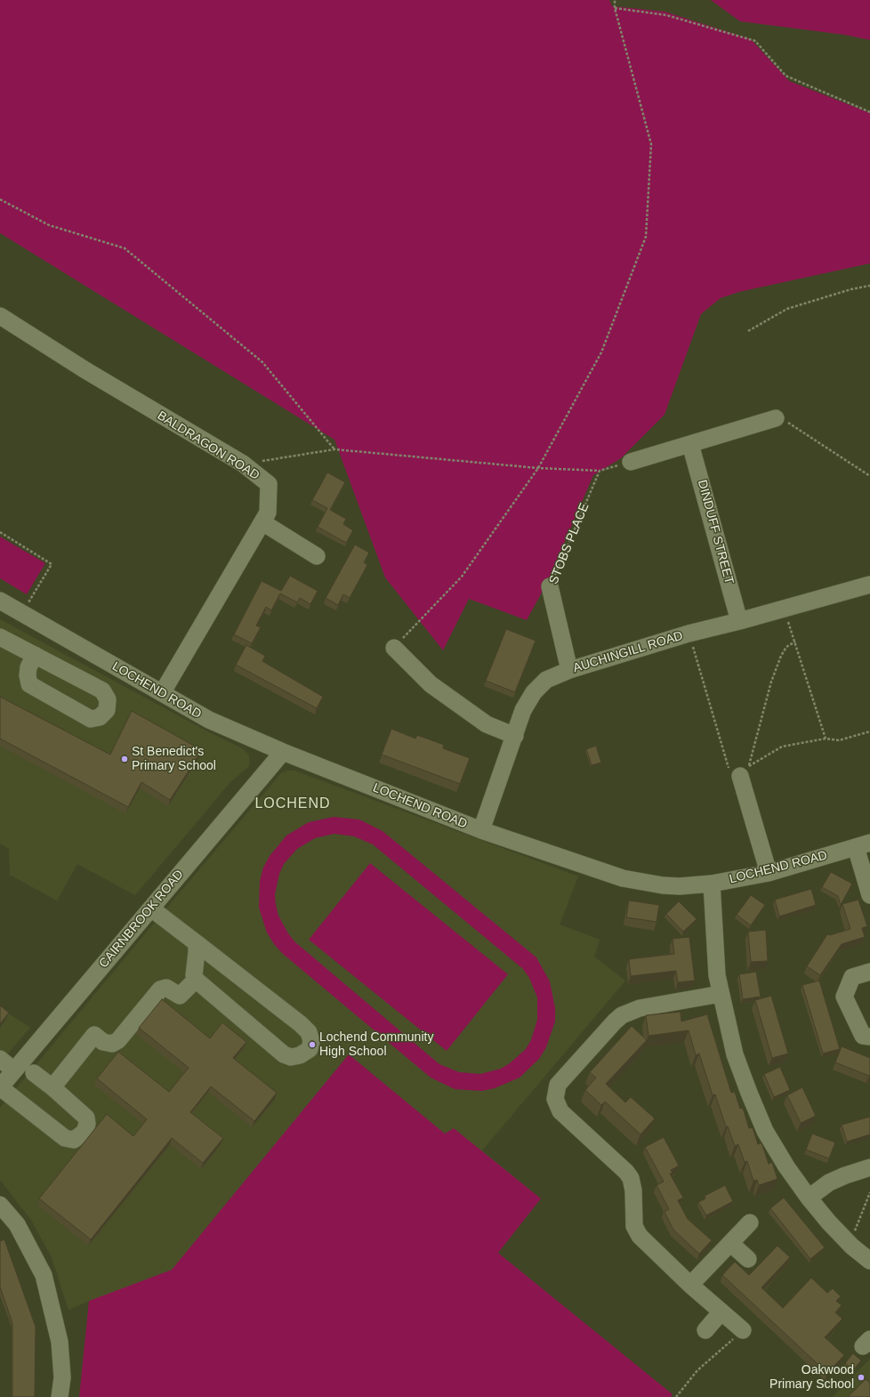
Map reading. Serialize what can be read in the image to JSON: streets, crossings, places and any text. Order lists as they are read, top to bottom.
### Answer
{
  "streets": {
    "street": [
      "BALDRAGON ROAD",
      "DINDUFF STREET",
      "STOBS PLACE",
      "AUCHINGILL ROAD",
      "LOCHEND ROAD",
      "CAIRNBROOK ROAD"
    ]
  },
  "crossings": [
    ["BALDRAGON ROAD", "LOCHEND ROAD"],
    ["DINDUFF STREET", "AUCHINGILL ROAD"],
    ["STOBS PLACE", "AUCHINGILL ROAD"],
    ["AUCHINGILL ROAD", "LOCHEND ROAD"],
    ["LOCHEND ROAD", "CAIRNBROOK ROAD"]
  ],
  "districts": ["LOCHEND"],
  "places": ["St Benedict's Primary School", "Lochend Community High School", "Oakwood Primary School"]
}
